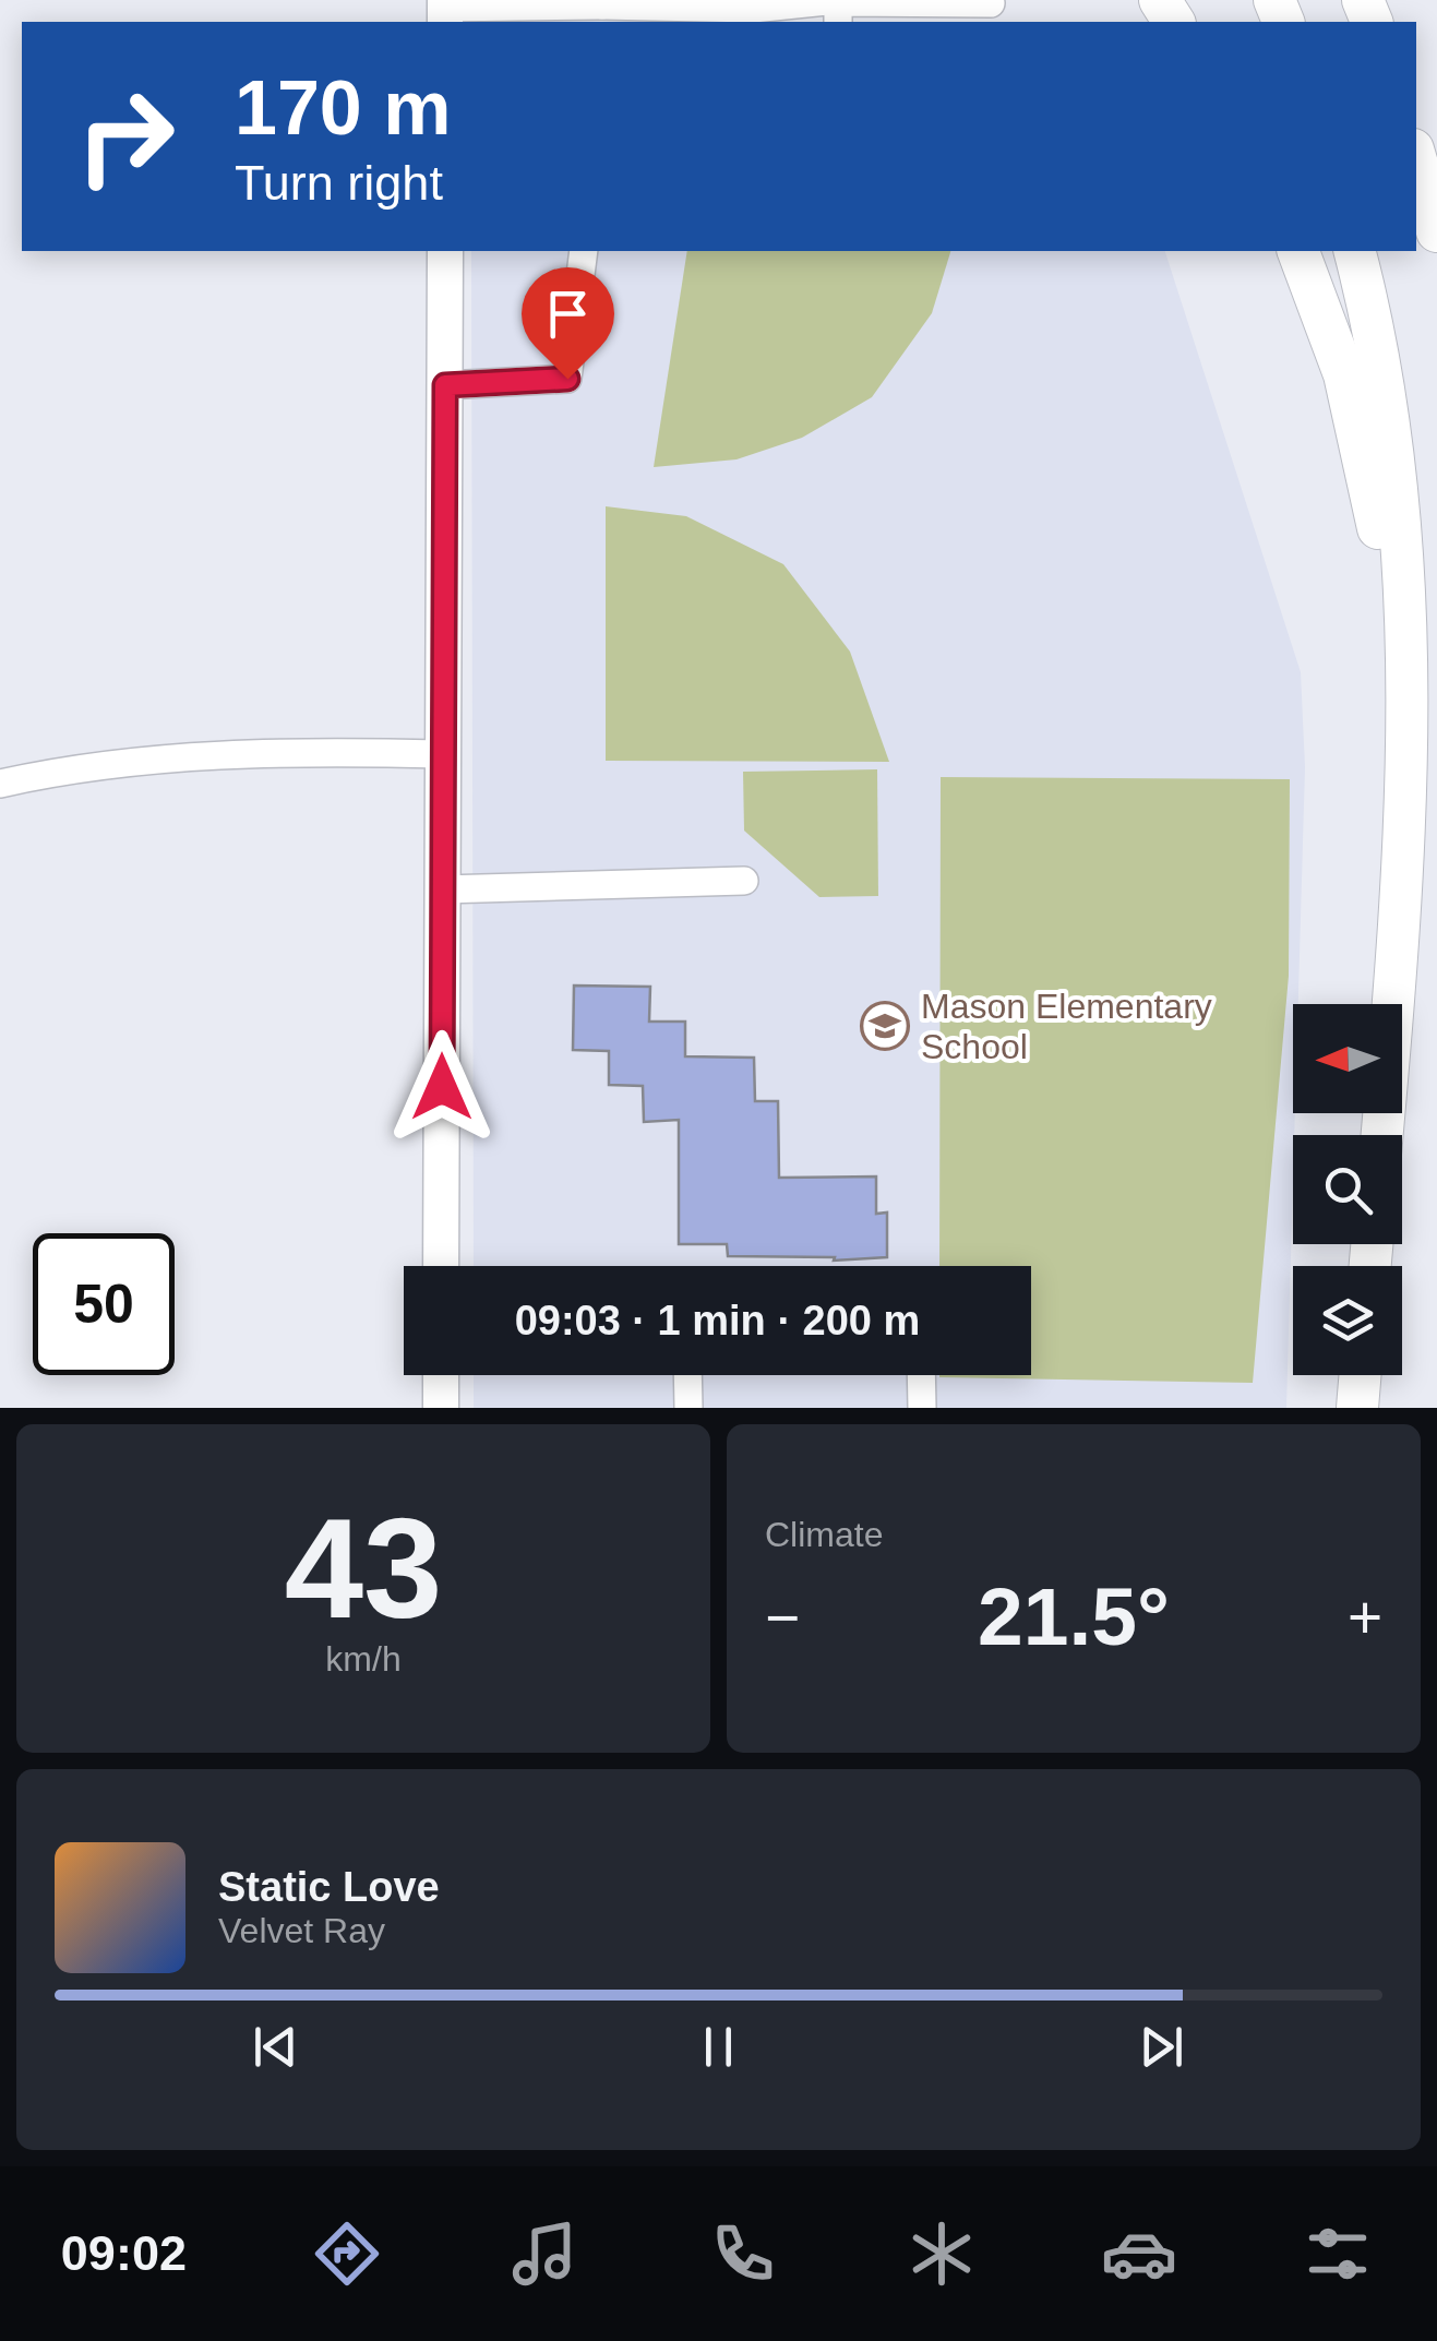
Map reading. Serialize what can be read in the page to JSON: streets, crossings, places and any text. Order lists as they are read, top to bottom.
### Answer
{
  "places": {
    "school or university": ["Mason Elementary School"]
  },
  "north": "left",
  "page": {
    "turn": ["170 m", "Turn right"],
    "limit": "50",
    "trip": "09:03 · 1 min · 200 m",
    "tile": [
      ["43", "km/h"],
      "Climate"
    ],
    "heat": ["−", "21.5°", "+"],
    "song": ["Static Love", "Velvet Ray"],
    "tabs": "09:02"
  }
}
